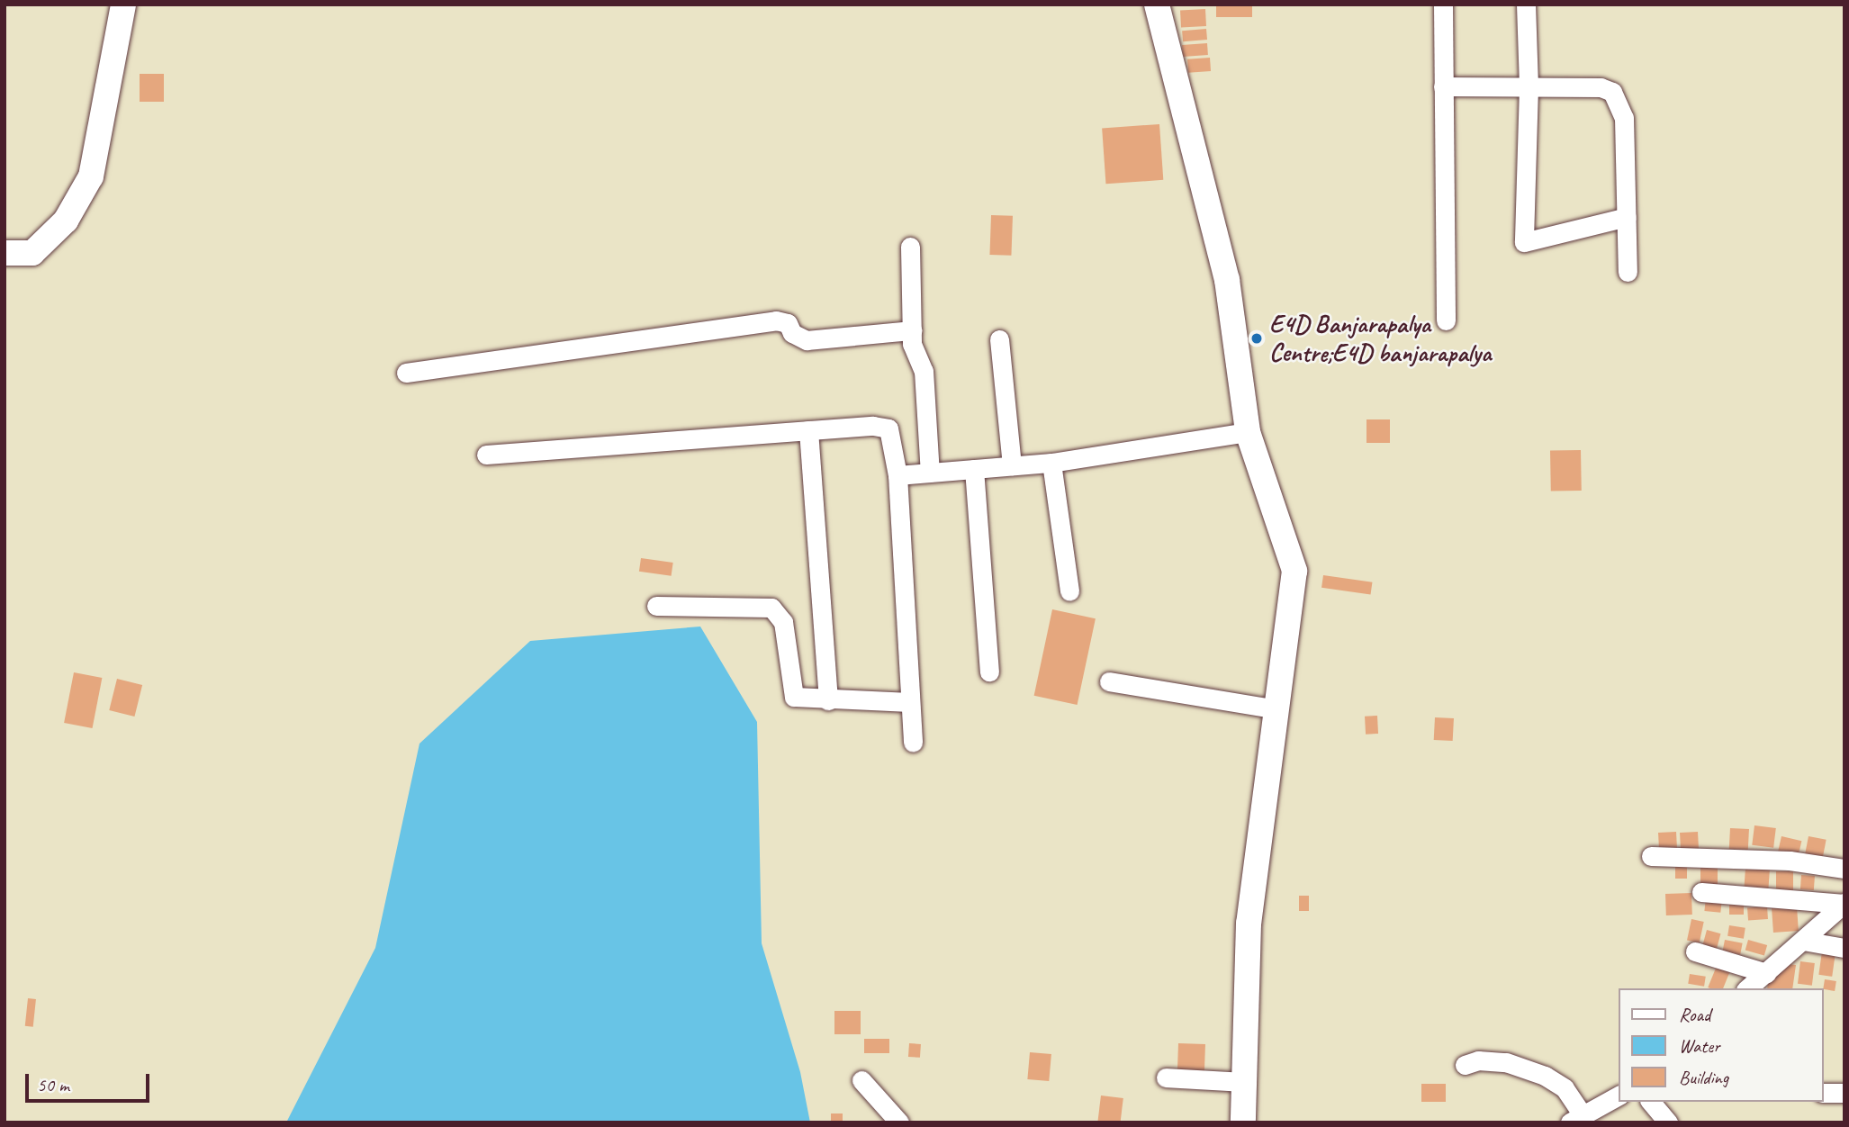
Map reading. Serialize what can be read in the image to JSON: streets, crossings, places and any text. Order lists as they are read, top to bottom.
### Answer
{
  "places": ["E4D Banjarapalya Centre;E4D banjarapalya"],
  "legend": ["Road", "Water", "Building"],
  "scale_bar": "50 m"
}
